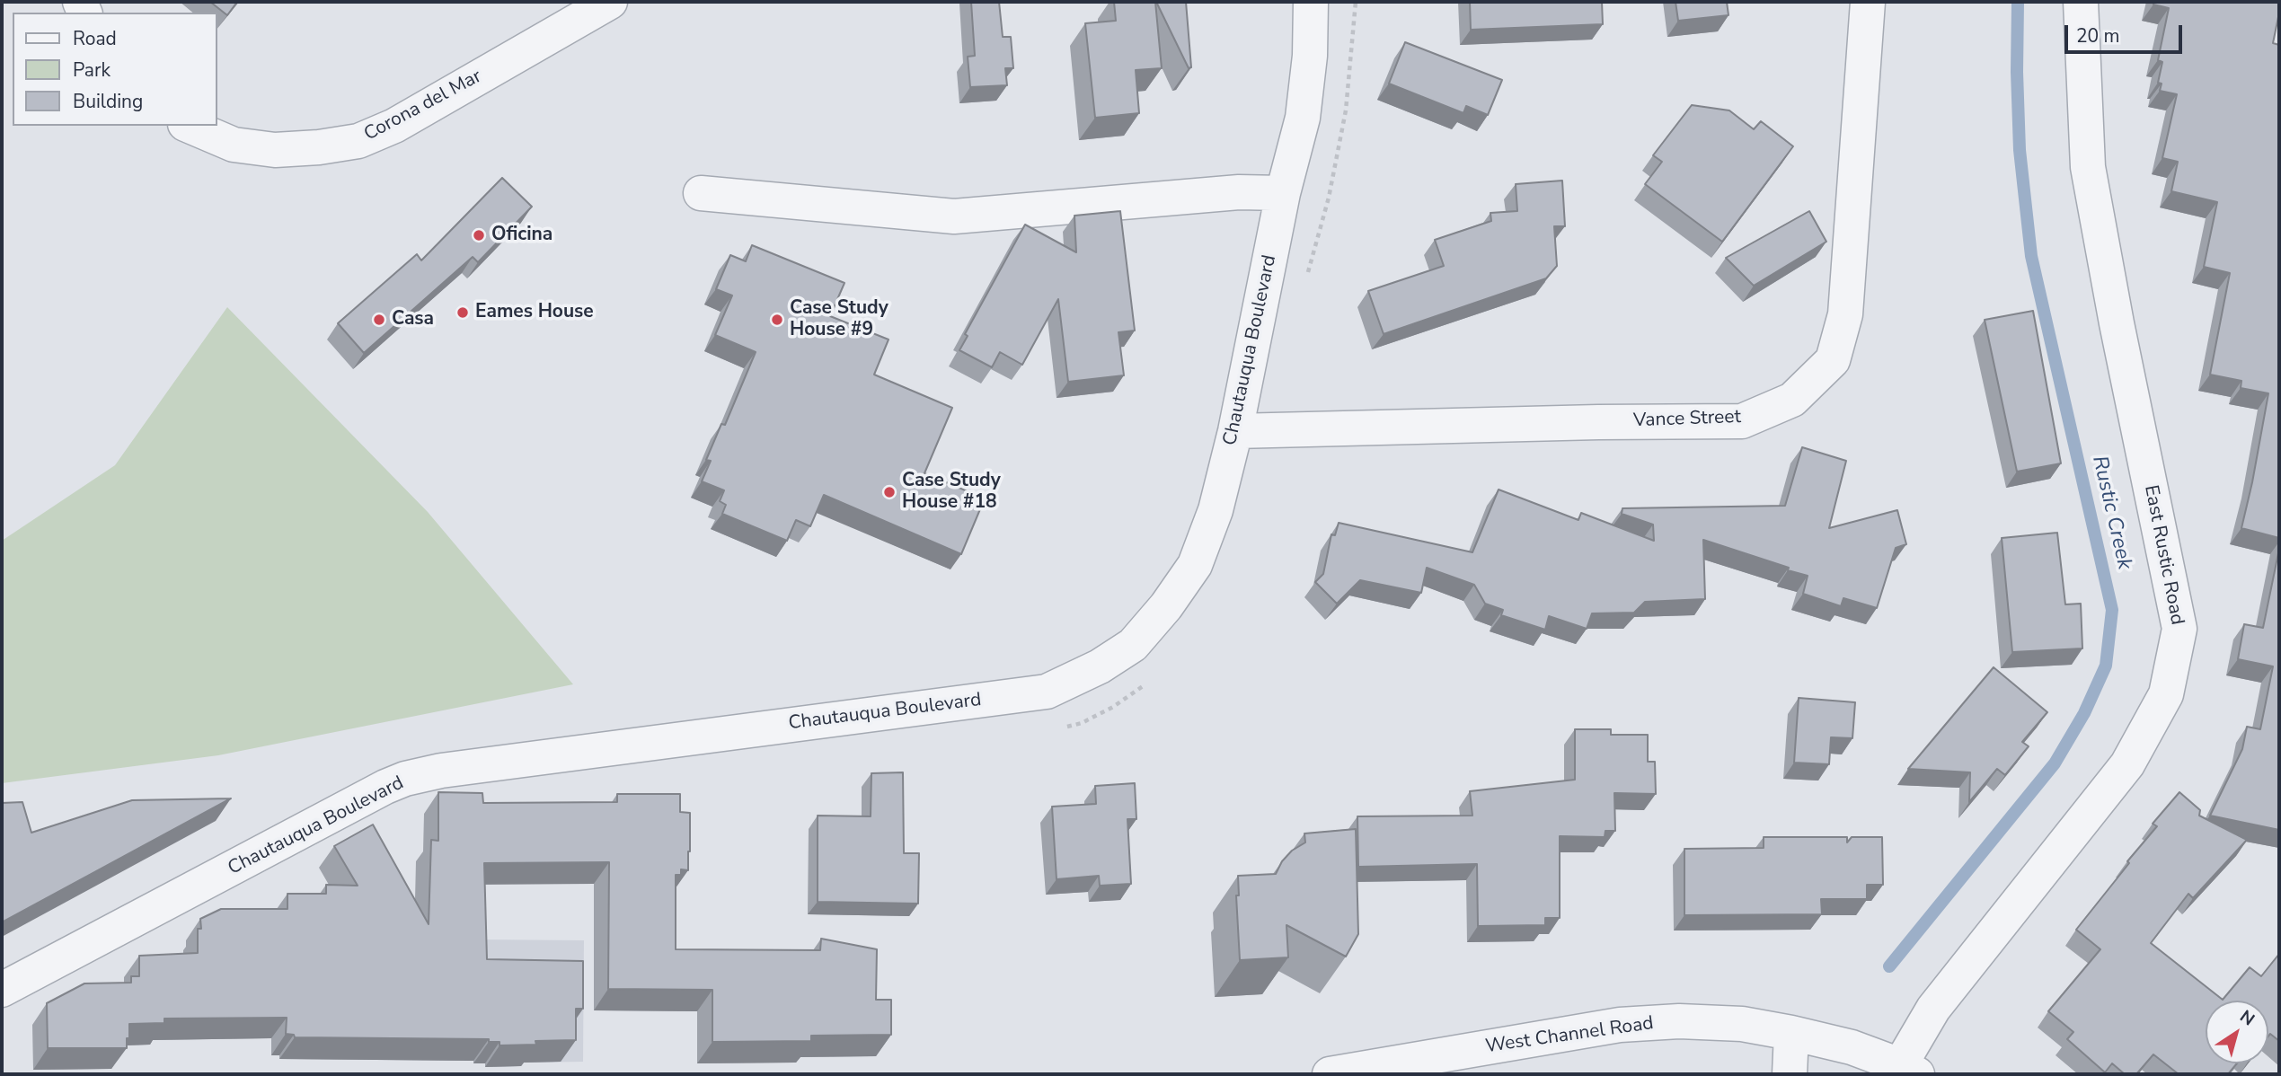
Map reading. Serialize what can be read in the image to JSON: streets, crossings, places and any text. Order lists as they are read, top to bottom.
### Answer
{
  "streets": {
    "street": [
      "Corona del Mar",
      "Chautauqua Boulevard",
      "Vance Street",
      "East Rustic Road",
      "West Channel Road"
    ]
  },
  "crossings": [
    ["Chautauqua Boulevard", "Vance Street"],
    ["East Rustic Road", "West Channel Road"]
  ],
  "water": ["Rustic Creek"],
  "places": [
    "Oficina",
    "Eames House",
    "Casa",
    "Case Study House #9",
    "Case Study House #18"
  ],
  "legend": ["Road", "Park", "Building"],
  "scale_bar": "20 m",
  "north": "top right"
}
